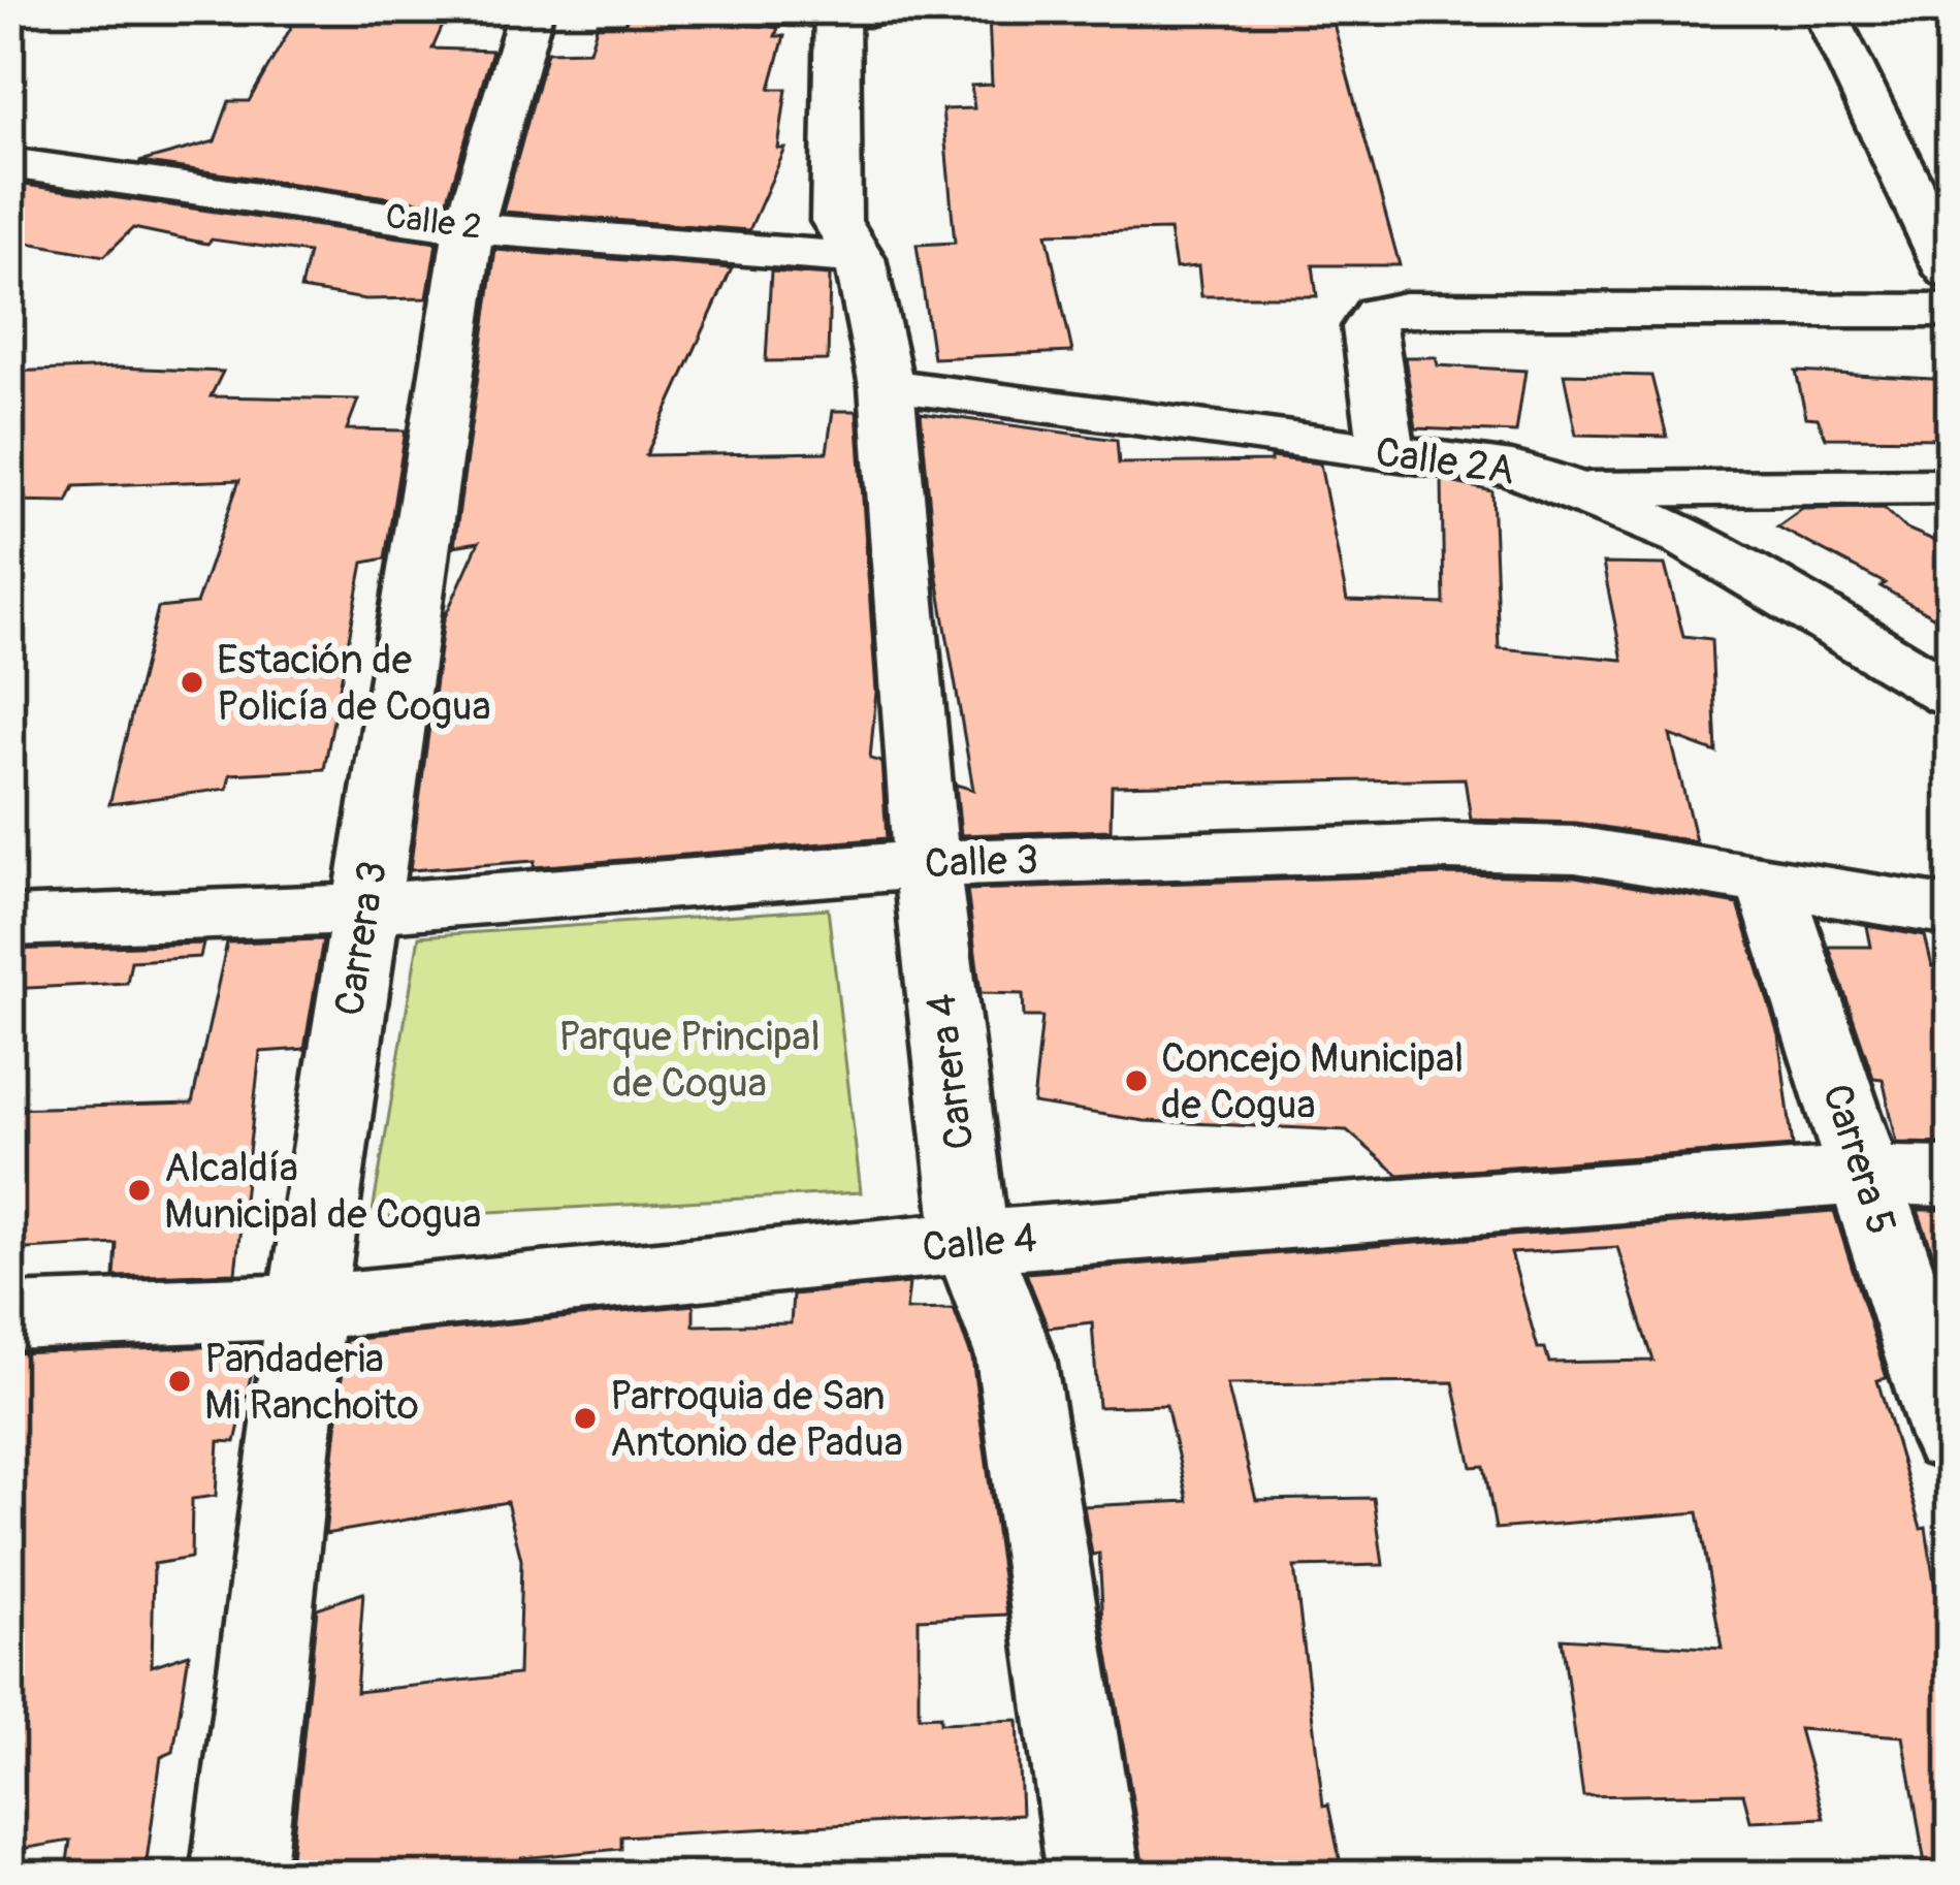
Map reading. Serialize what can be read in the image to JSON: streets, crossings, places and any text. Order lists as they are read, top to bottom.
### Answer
{
  "streets": {
    "street": [
      "Calle 2",
      "Calle 2A",
      "Calle 3",
      "Carrera 3",
      "Carrera 4",
      "Carrera 5",
      "Calle 4"
    ]
  },
  "crossings": [
    ["Calle 2", "Carrera 3"],
    ["Calle 2", "Carrera 4"],
    ["Calle 2A", "Carrera 4"],
    ["Calle 3", "Carrera 3"],
    ["Calle 3", "Carrera 4"],
    ["Calle 3", "Carrera 5"],
    ["Carrera 3", "Calle 4"],
    ["Carrera 4", "Calle 4"],
    ["Carrera 5", "Calle 4"]
  ],
  "parks": ["Parque Principal de Cogua"],
  "places": [
    "Estación de Policía de Cogua",
    "Concejo Municipal de Cogua",
    "Alcaldía Municipal de Cogua",
    "Pandaderia Mi Ranchoito",
    "Parroquia de San Antonio de Padua"
  ]
}
